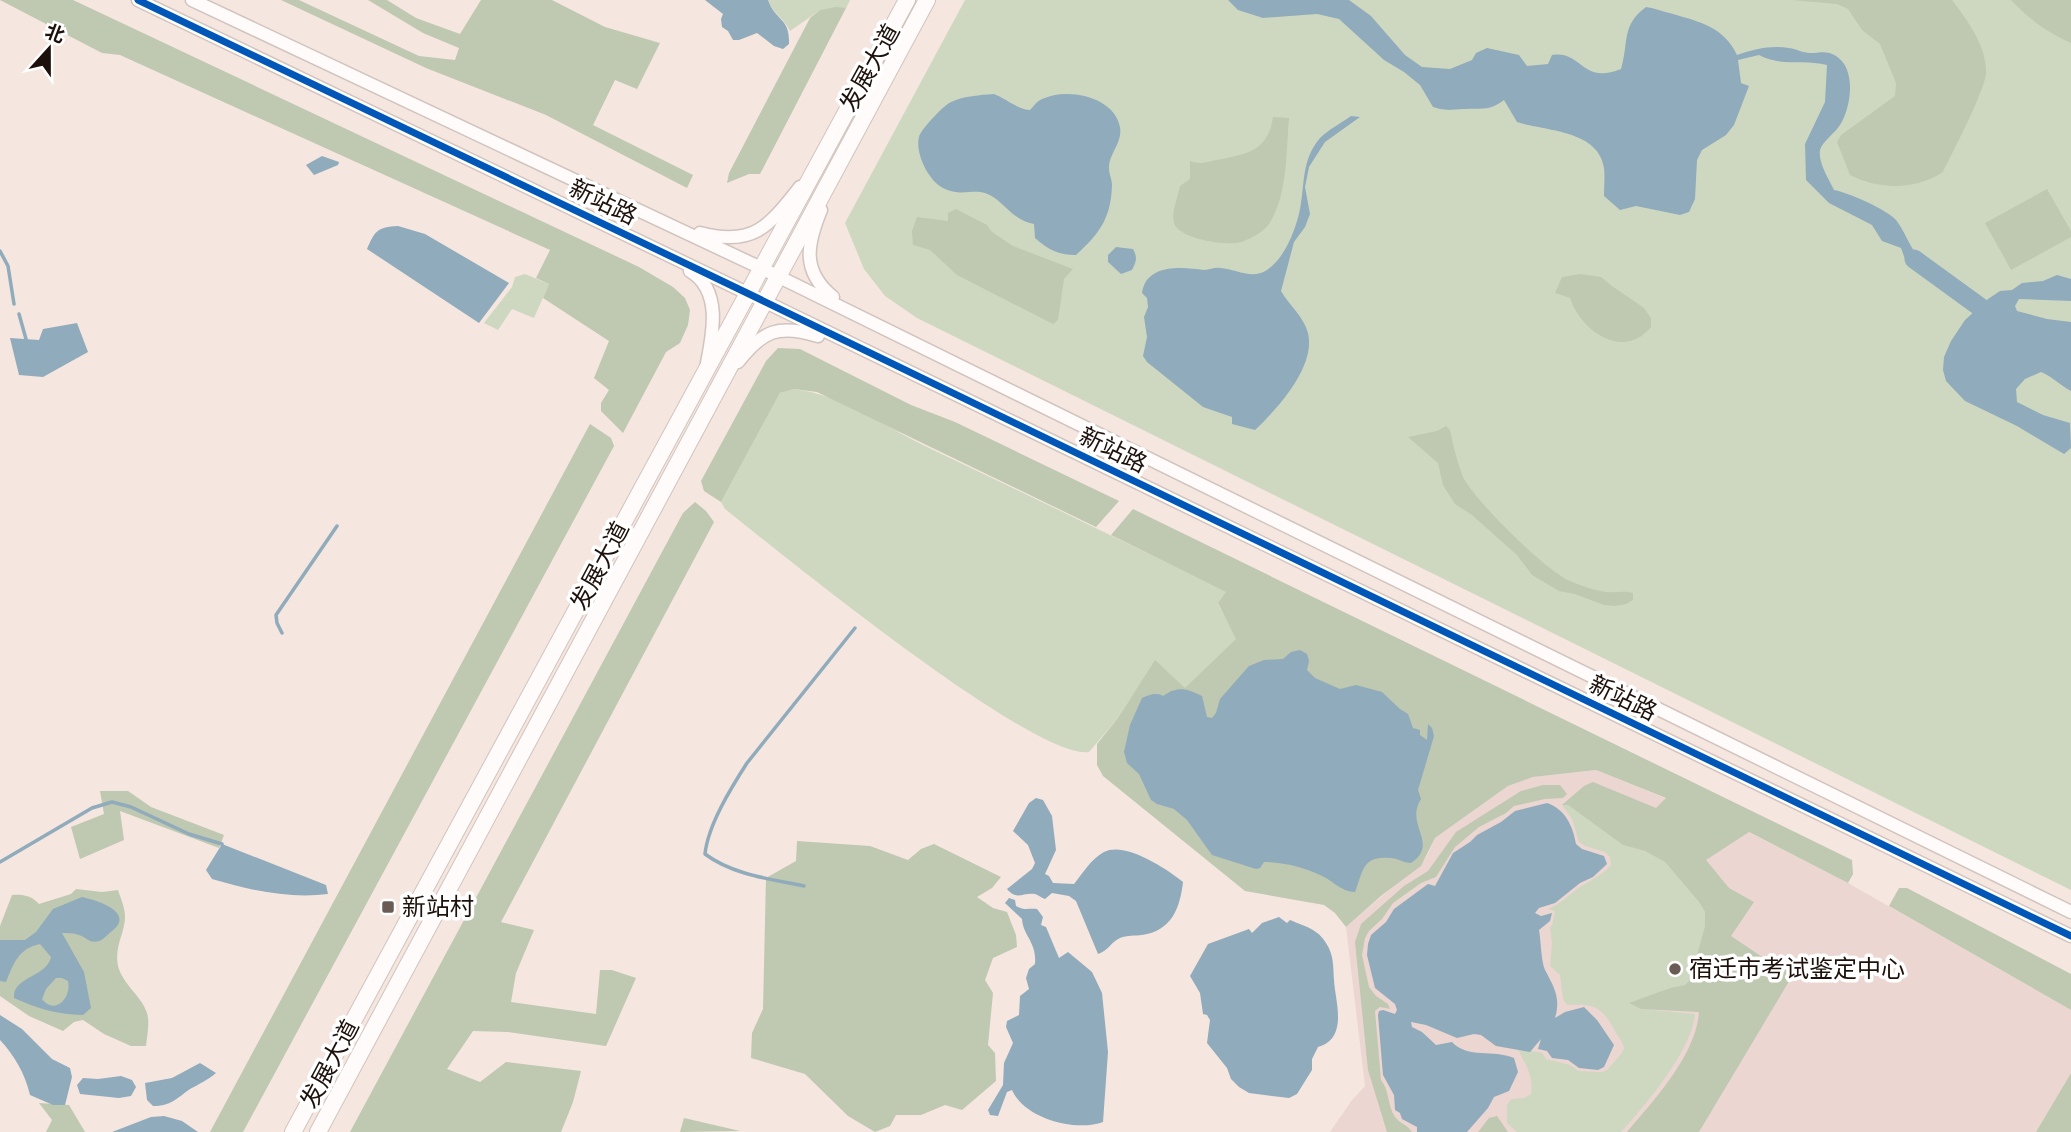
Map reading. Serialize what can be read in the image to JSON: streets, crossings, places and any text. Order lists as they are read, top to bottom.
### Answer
{
  "streets": {
    "main road": ["发展大道"],
    "street": ["新站路"]
  },
  "crossings": [
    ["发展大道", "新站路"]
  ],
  "places": {
    "transit": ["新站村"],
    "other": ["宿迁市考试鉴定中心"]
  },
  "north": "top"
}
